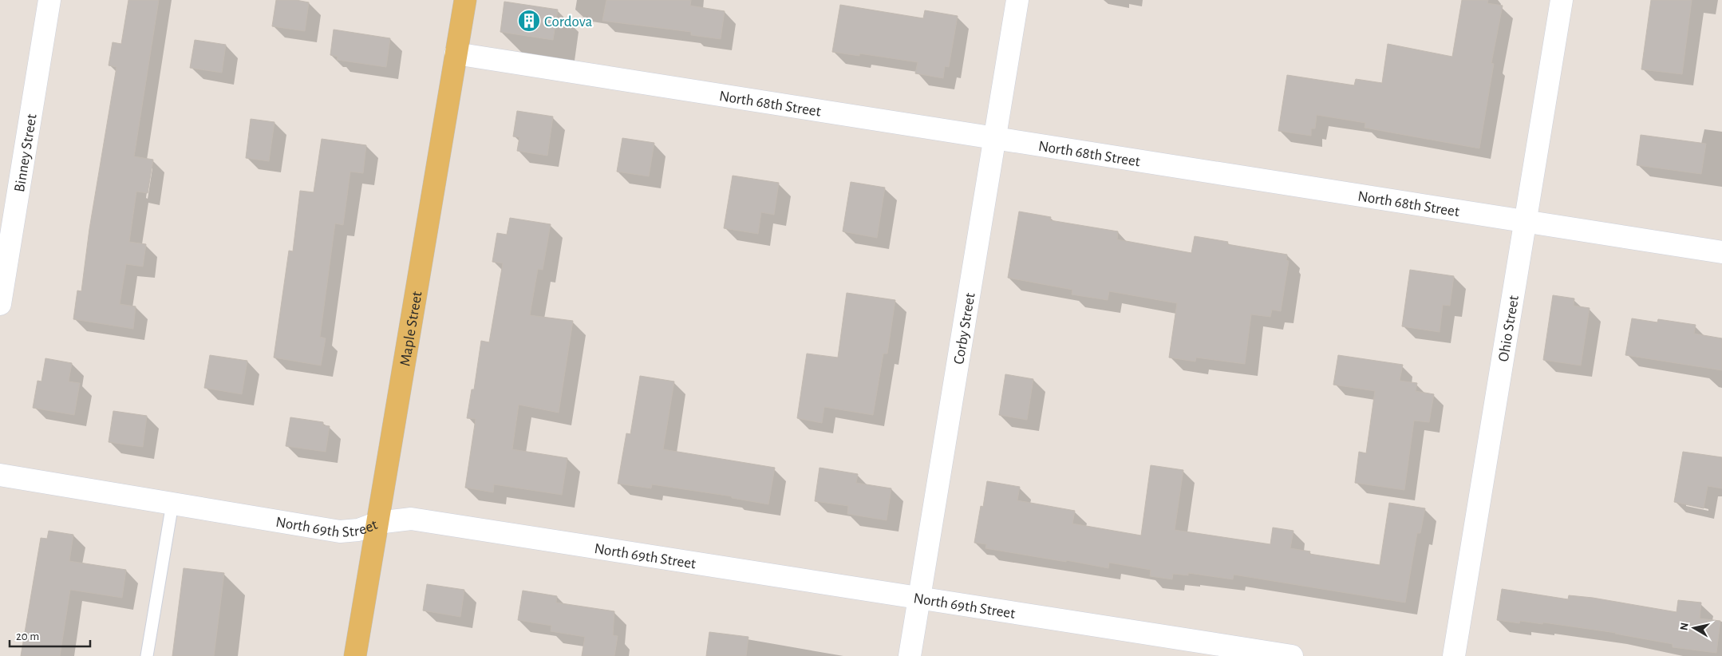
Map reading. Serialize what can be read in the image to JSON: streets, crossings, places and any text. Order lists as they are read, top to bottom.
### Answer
{
  "streets": {
    "main road": ["Maple Street"],
    "street": [
      "North 68th Street",
      "Binney Street",
      "Corby Street",
      "Ohio Street",
      "North 69th Street"
    ]
  },
  "crossings": [
    ["North 68th Street", "Maple Street"],
    ["North 68th Street", "Corby Street"],
    ["North 68th Street", "Ohio Street"],
    ["Maple Street", "North 69th Street"],
    ["Corby Street", "North 69th Street"]
  ],
  "places": {
    "building": ["Cordova"]
  },
  "scale_bar": "20 m",
  "north": "left"
}
